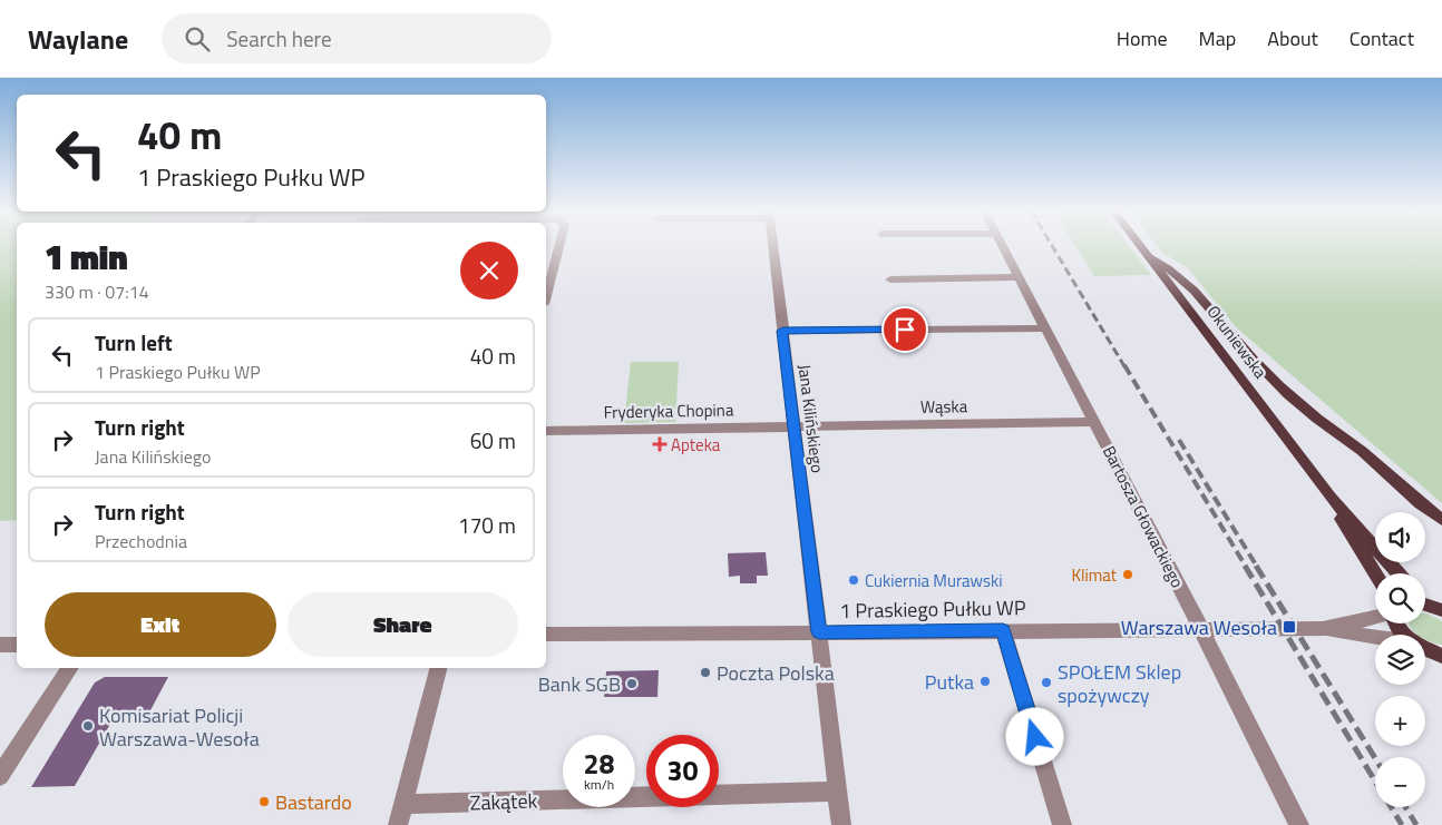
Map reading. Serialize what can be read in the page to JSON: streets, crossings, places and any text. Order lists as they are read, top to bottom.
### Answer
{
  "streets": {
    "main road": ["Okuniewska"],
    "street": [
      "Wąska",
      "Fryderyka Chopina",
      "Jana Kilińskiego",
      "Bartosza Głowackiego",
      "1 Praskiego Pułku WP",
      "Zakątek"
    ]
  },
  "crossings": [
    ["Wąska", "Fryderyka Chopina"],
    ["Wąska", "Jana Kilińskiego"],
    ["Wąska", "Bartosza Głowackiego"],
    ["Fryderyka Chopina", "Jana Kilińskiego"],
    ["Jana Kilińskiego", "1 Praskiego Pułku WP"],
    ["Jana Kilińskiego", "Zakątek"],
    ["Bartosza Głowackiego", "1 Praskiego Pułku WP"]
  ],
  "places": {
    "health": ["Apteka"],
    "other": [
      "Klimat",
      "Cukiernia Murawski",
      "Poczta Polska",
      "Putka",
      "SPOŁEM Sklep spożywczy",
      "Bank SGB",
      "Komisariat Policji Warszawa-Wesoła",
      "Bastardo"
    ],
    "transit": ["Warszawa Wesoła"]
  },
  "page": {
    "header": "Waylane",
    "search": "Search here",
    "nav": [
      "Home",
      "Map",
      "About",
      "Contact"
    ],
    "turn": ["40 m", "1 Praskiego Pułku WP"],
    "heading": ["1 min", "330 m · 07:14"],
    "list": [
      {
        "name": "Turn left",
        "note": "1 Praskiego Pułku WP",
        "value": "40 m"
      },
      {
        "name": "Turn right",
        "note": "Jana Kilińskiego",
        "value": "60 m"
      },
      {
        "name": "Turn right",
        "note": "Przechodnia",
        "value": "170 m"
      }
    ],
    "map_buttons": ["+", "−"],
    "buttons": ["Exit", "Share"],
    "speed": "28 km/h",
    "limit": "30"
  }
}
